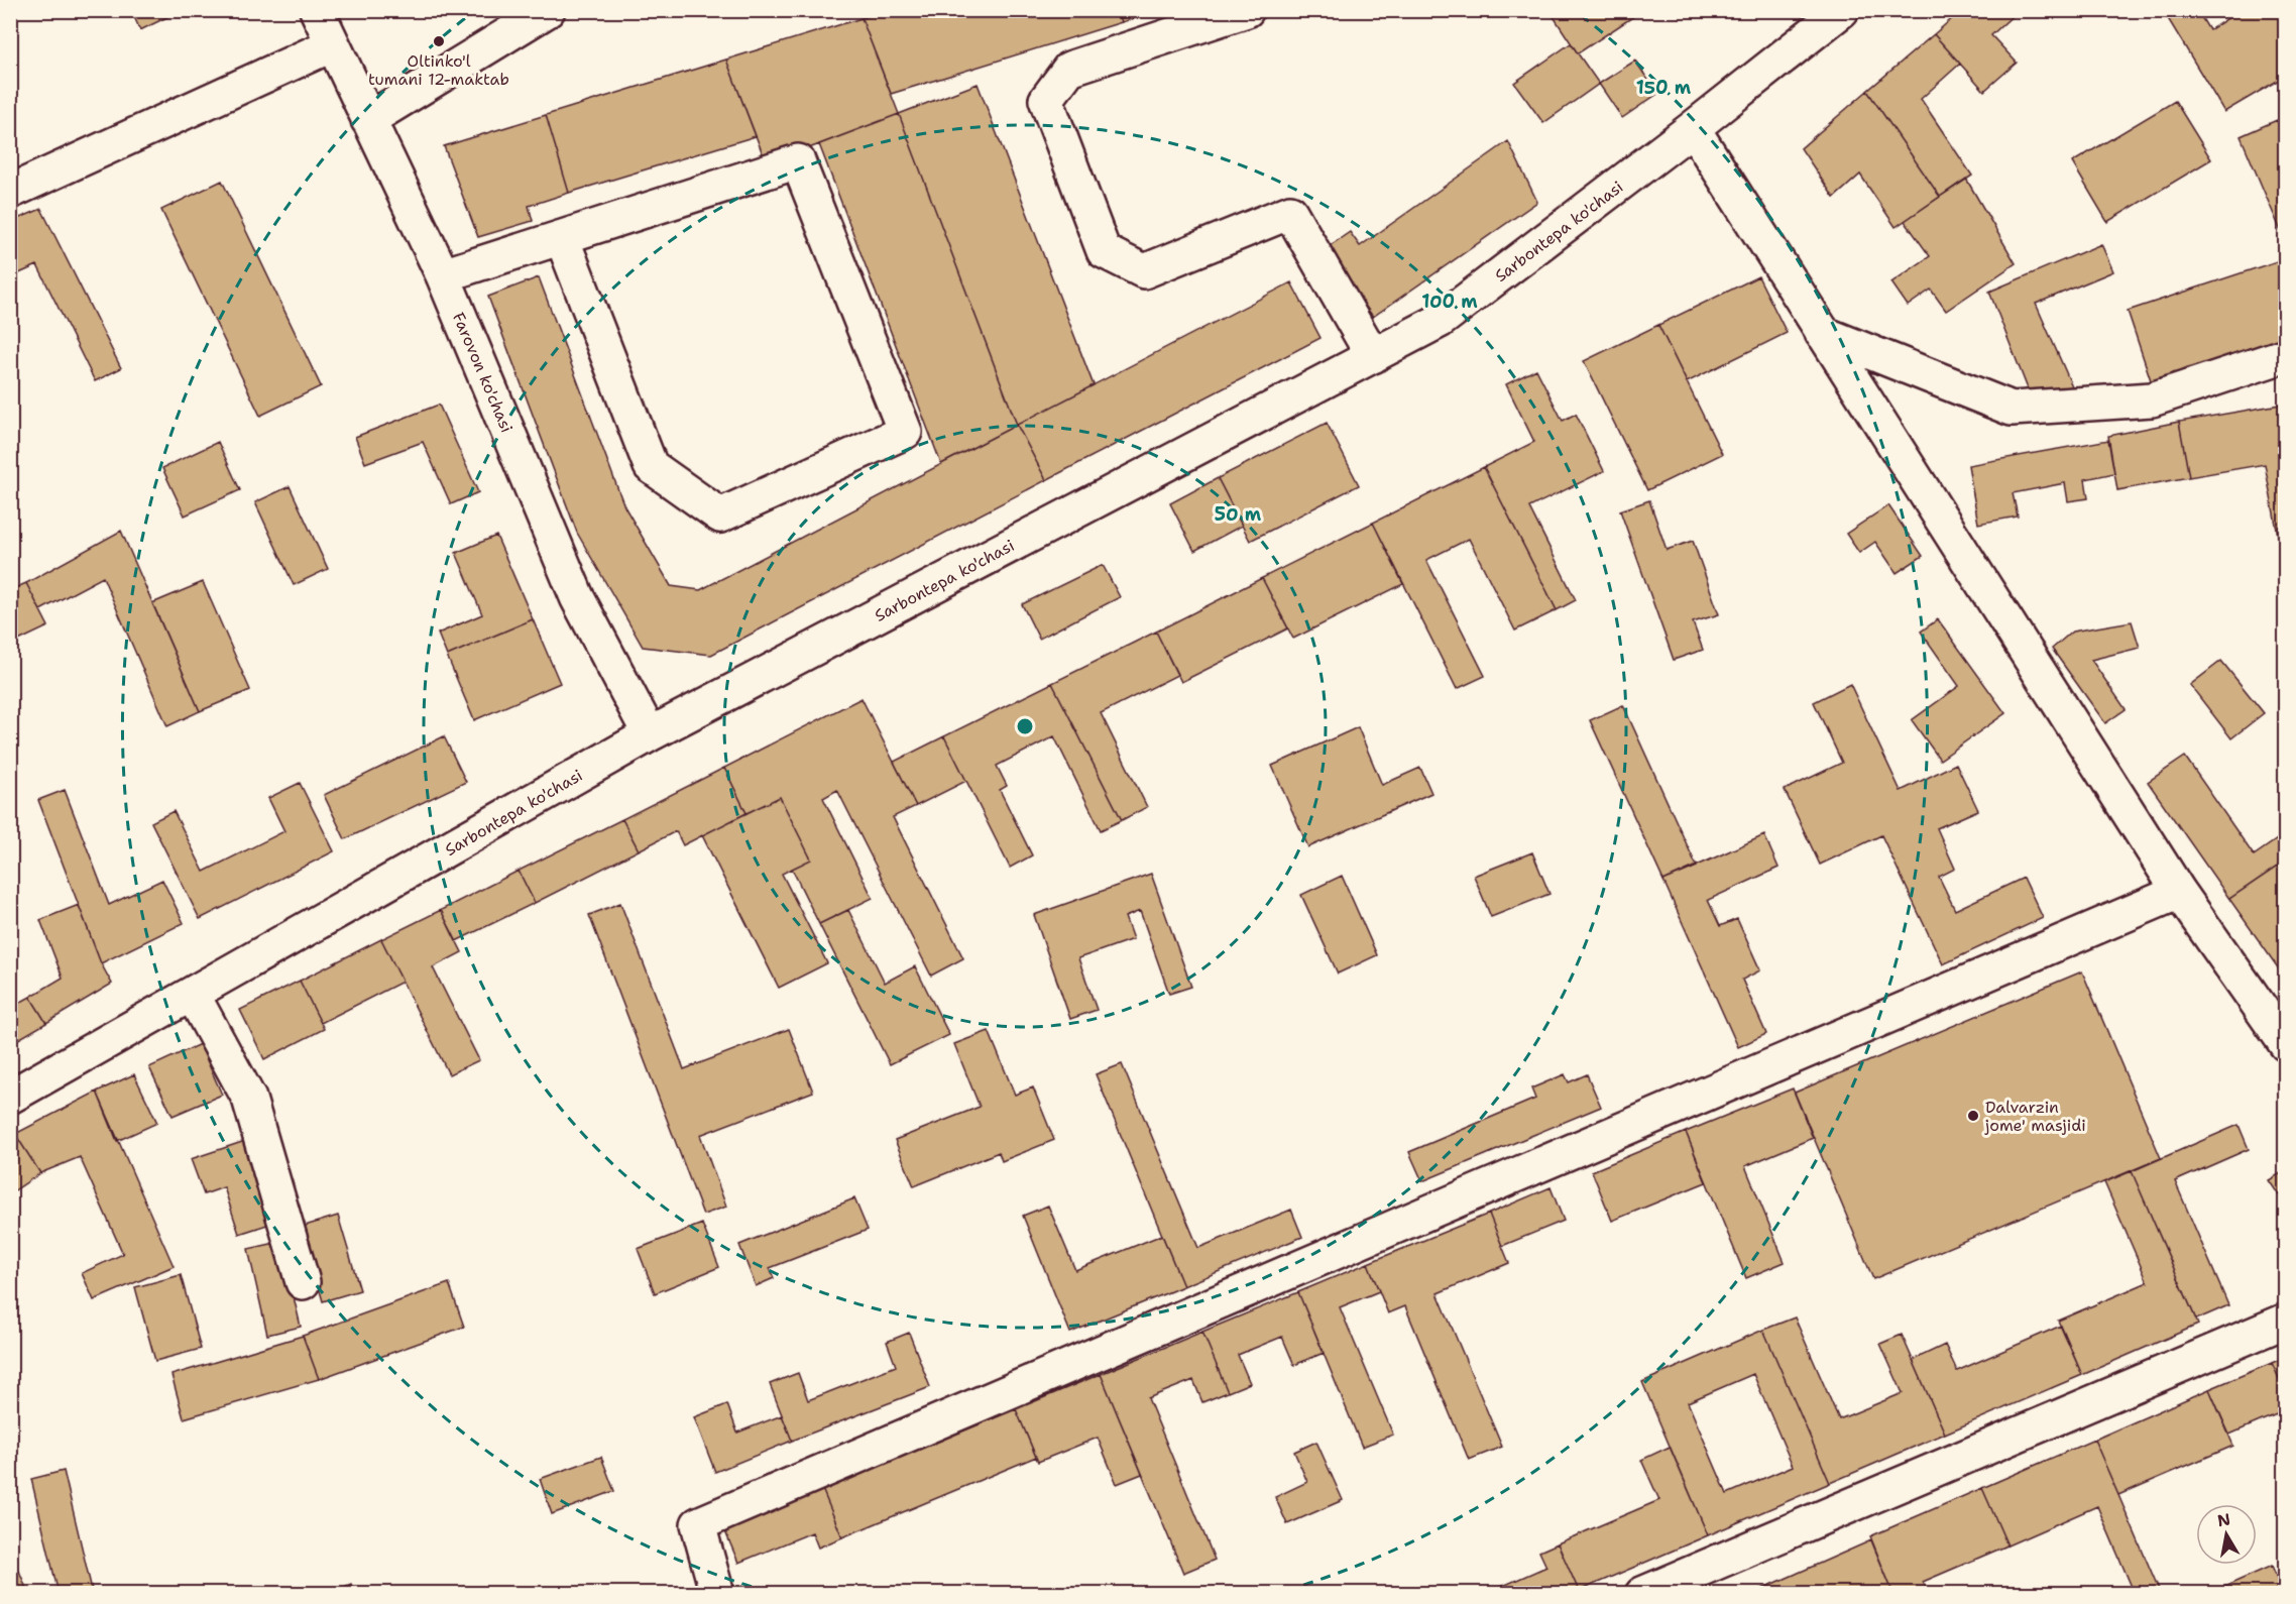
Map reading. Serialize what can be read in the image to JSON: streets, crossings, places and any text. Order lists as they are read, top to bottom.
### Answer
{
  "streets": {
    "street": ["Sarbontepa ko'chasi", "Farovon ko'chasi"]
  },
  "crossings": [
    ["Sarbontepa ko'chasi", "Farovon ko'chasi"]
  ],
  "places": ["Oltinko'l tumani 12-maktab", "Dalvarzin jome' masjidi"],
  "north": "top",
  "rings": ["150 m", "100 m", "50 m"]
}
